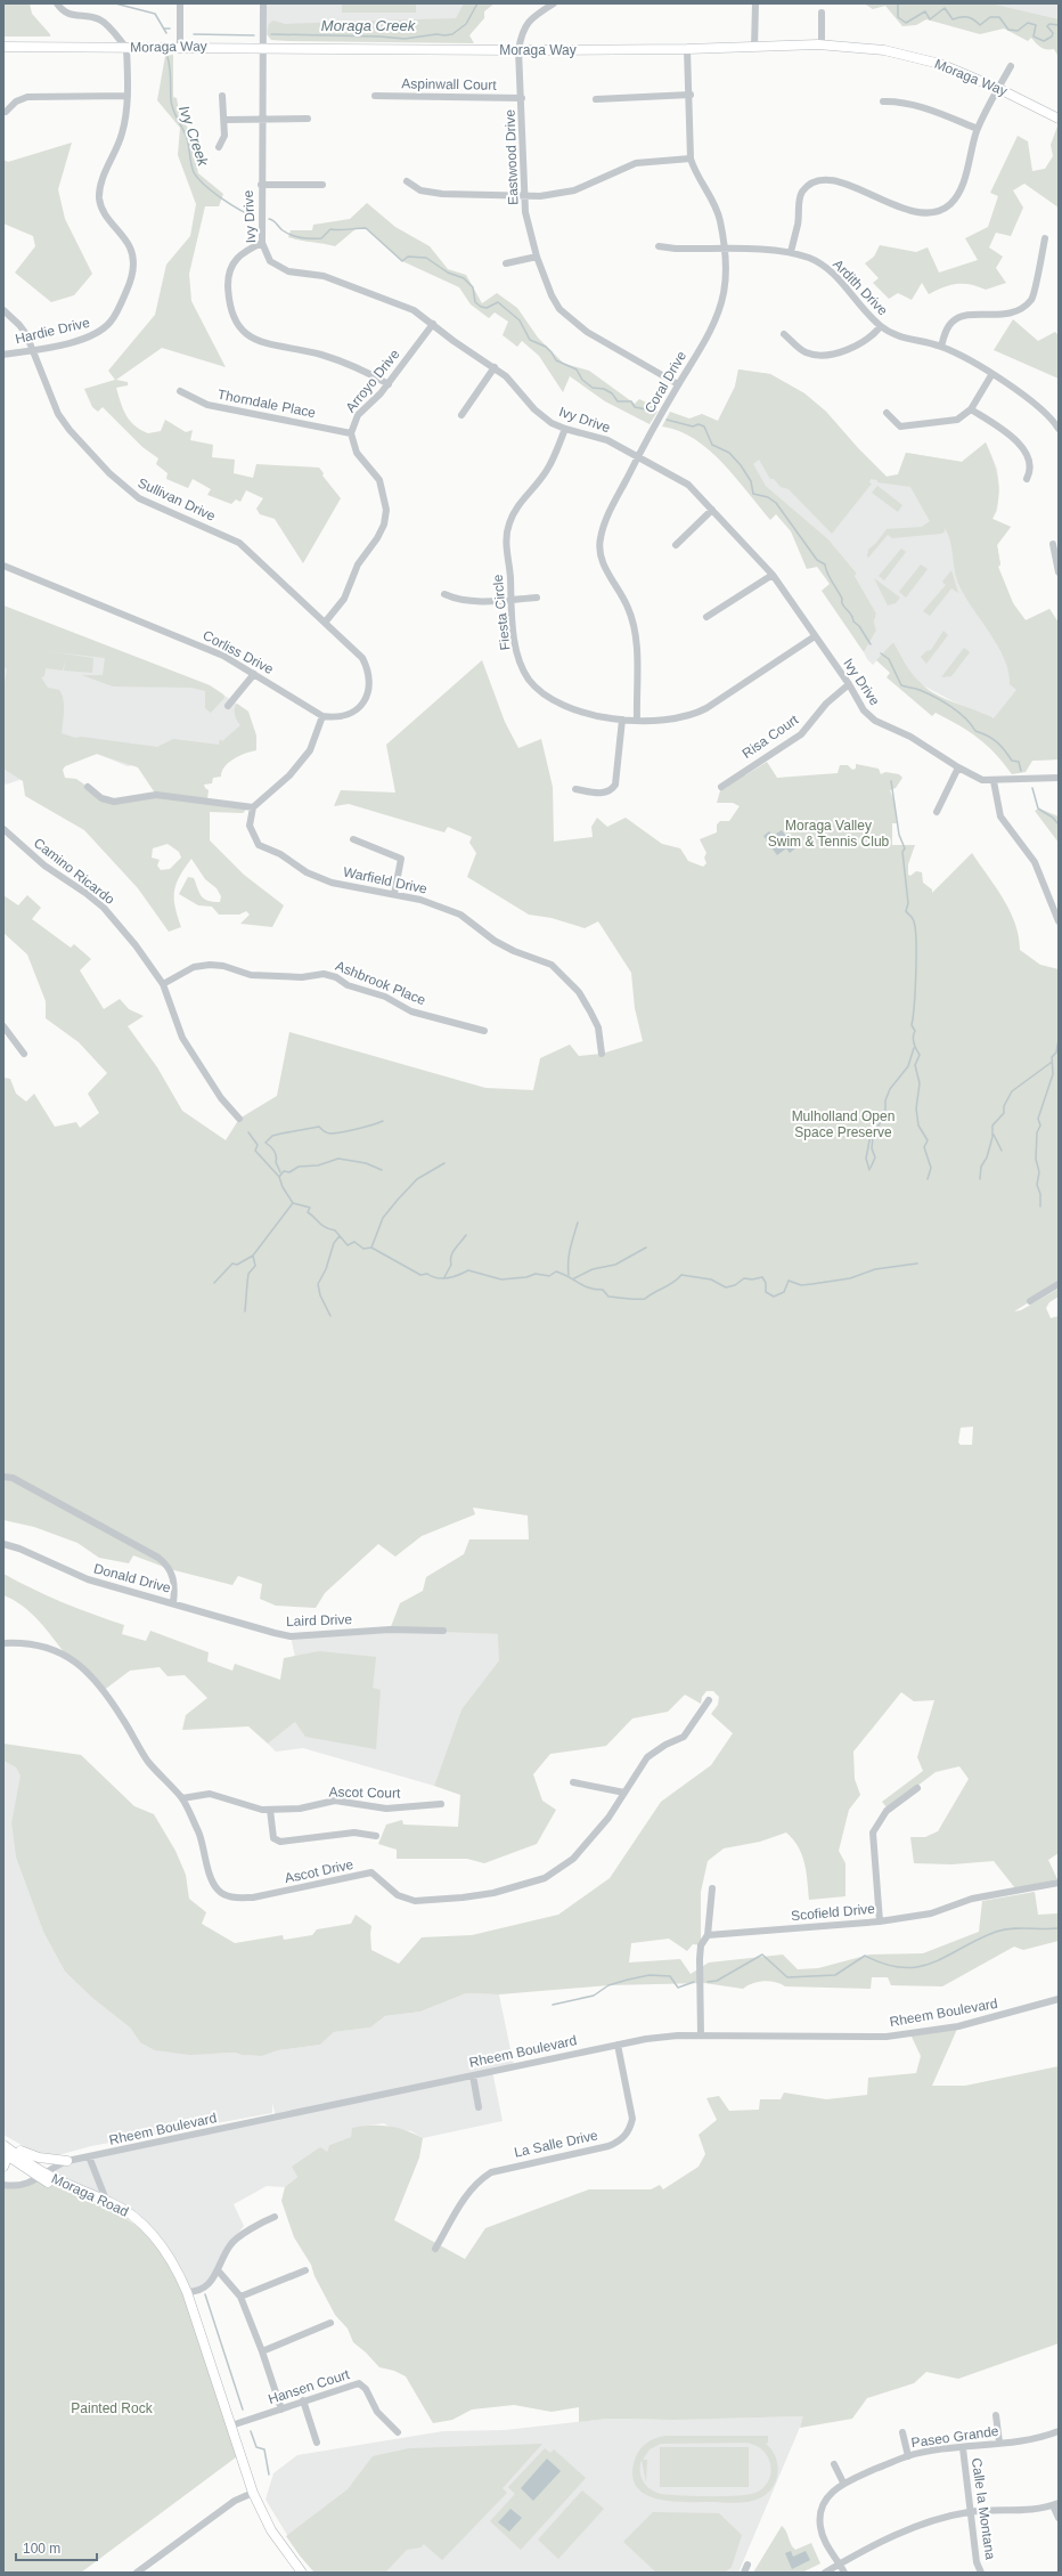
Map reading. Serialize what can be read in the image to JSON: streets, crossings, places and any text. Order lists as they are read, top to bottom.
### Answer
{
  "streets": {
    "main road": ["Moraga Way", "Moraga Road"],
    "street": [
      "Aspinwall Court",
      "Eastwood Drive",
      "Ivy Drive",
      "Ardith Drive",
      "Hardie Drive",
      "Arroyo Drive",
      "Coral Drive",
      "Thorndale Place",
      "Sullivan Drive",
      "Fiesta Circle",
      "Corliss Drive",
      "Risa Court",
      "Camino Ricardo",
      "Warfield Drive",
      "Ashbrook Place",
      "Donald Drive",
      "Laird Drive",
      "Ascot Court",
      "Ascot Drive",
      "Scofield Drive",
      "Rheem Boulevard",
      "La Salle Drive",
      "Hansen Court",
      "Paseo Grande",
      "Calle la Montana"
    ]
  },
  "crossings": [
    ["Moraga Way", "Eastwood Drive"],
    ["Moraga Way", "Ivy Drive"],
    ["Moraga Way", "Hardie Drive"],
    ["Moraga Way", "Coral Drive"],
    ["Aspinwall Court", "Eastwood Drive"],
    ["Eastwood Drive", "Coral Drive"],
    ["Ivy Drive", "Arroyo Drive"],
    ["Ivy Drive", "Coral Drive"],
    ["Ivy Drive", "Fiesta Circle"],
    ["Ivy Drive", "Risa Court"],
    ["Ardith Drive", "Coral Drive"],
    ["Hardie Drive", "Sullivan Drive"],
    ["Arroyo Drive", "Thorndale Place"],
    ["Arroyo Drive", "Sullivan Drive"],
    ["Coral Drive", "Fiesta Circle"],
    ["Camino Ricardo", "Ashbrook Place"],
    ["Donald Drive", "Laird Drive"],
    ["Ascot Court", "Ascot Drive"],
    ["Rheem Boulevard", "La Salle Drive"],
    ["Rheem Boulevard", "Moraga Road"],
    ["Moraga Road", "Hansen Court"],
    ["Paseo Grande", "Calle la Montana"]
  ],
  "water": ["Moraga Creek", "Ivy Creek"],
  "parks": ["Moraga Valley Swim & Tennis Club", "Mulholland Open Space Preserve", "Painted Rock"],
  "scale_bar": "100 m"
}
